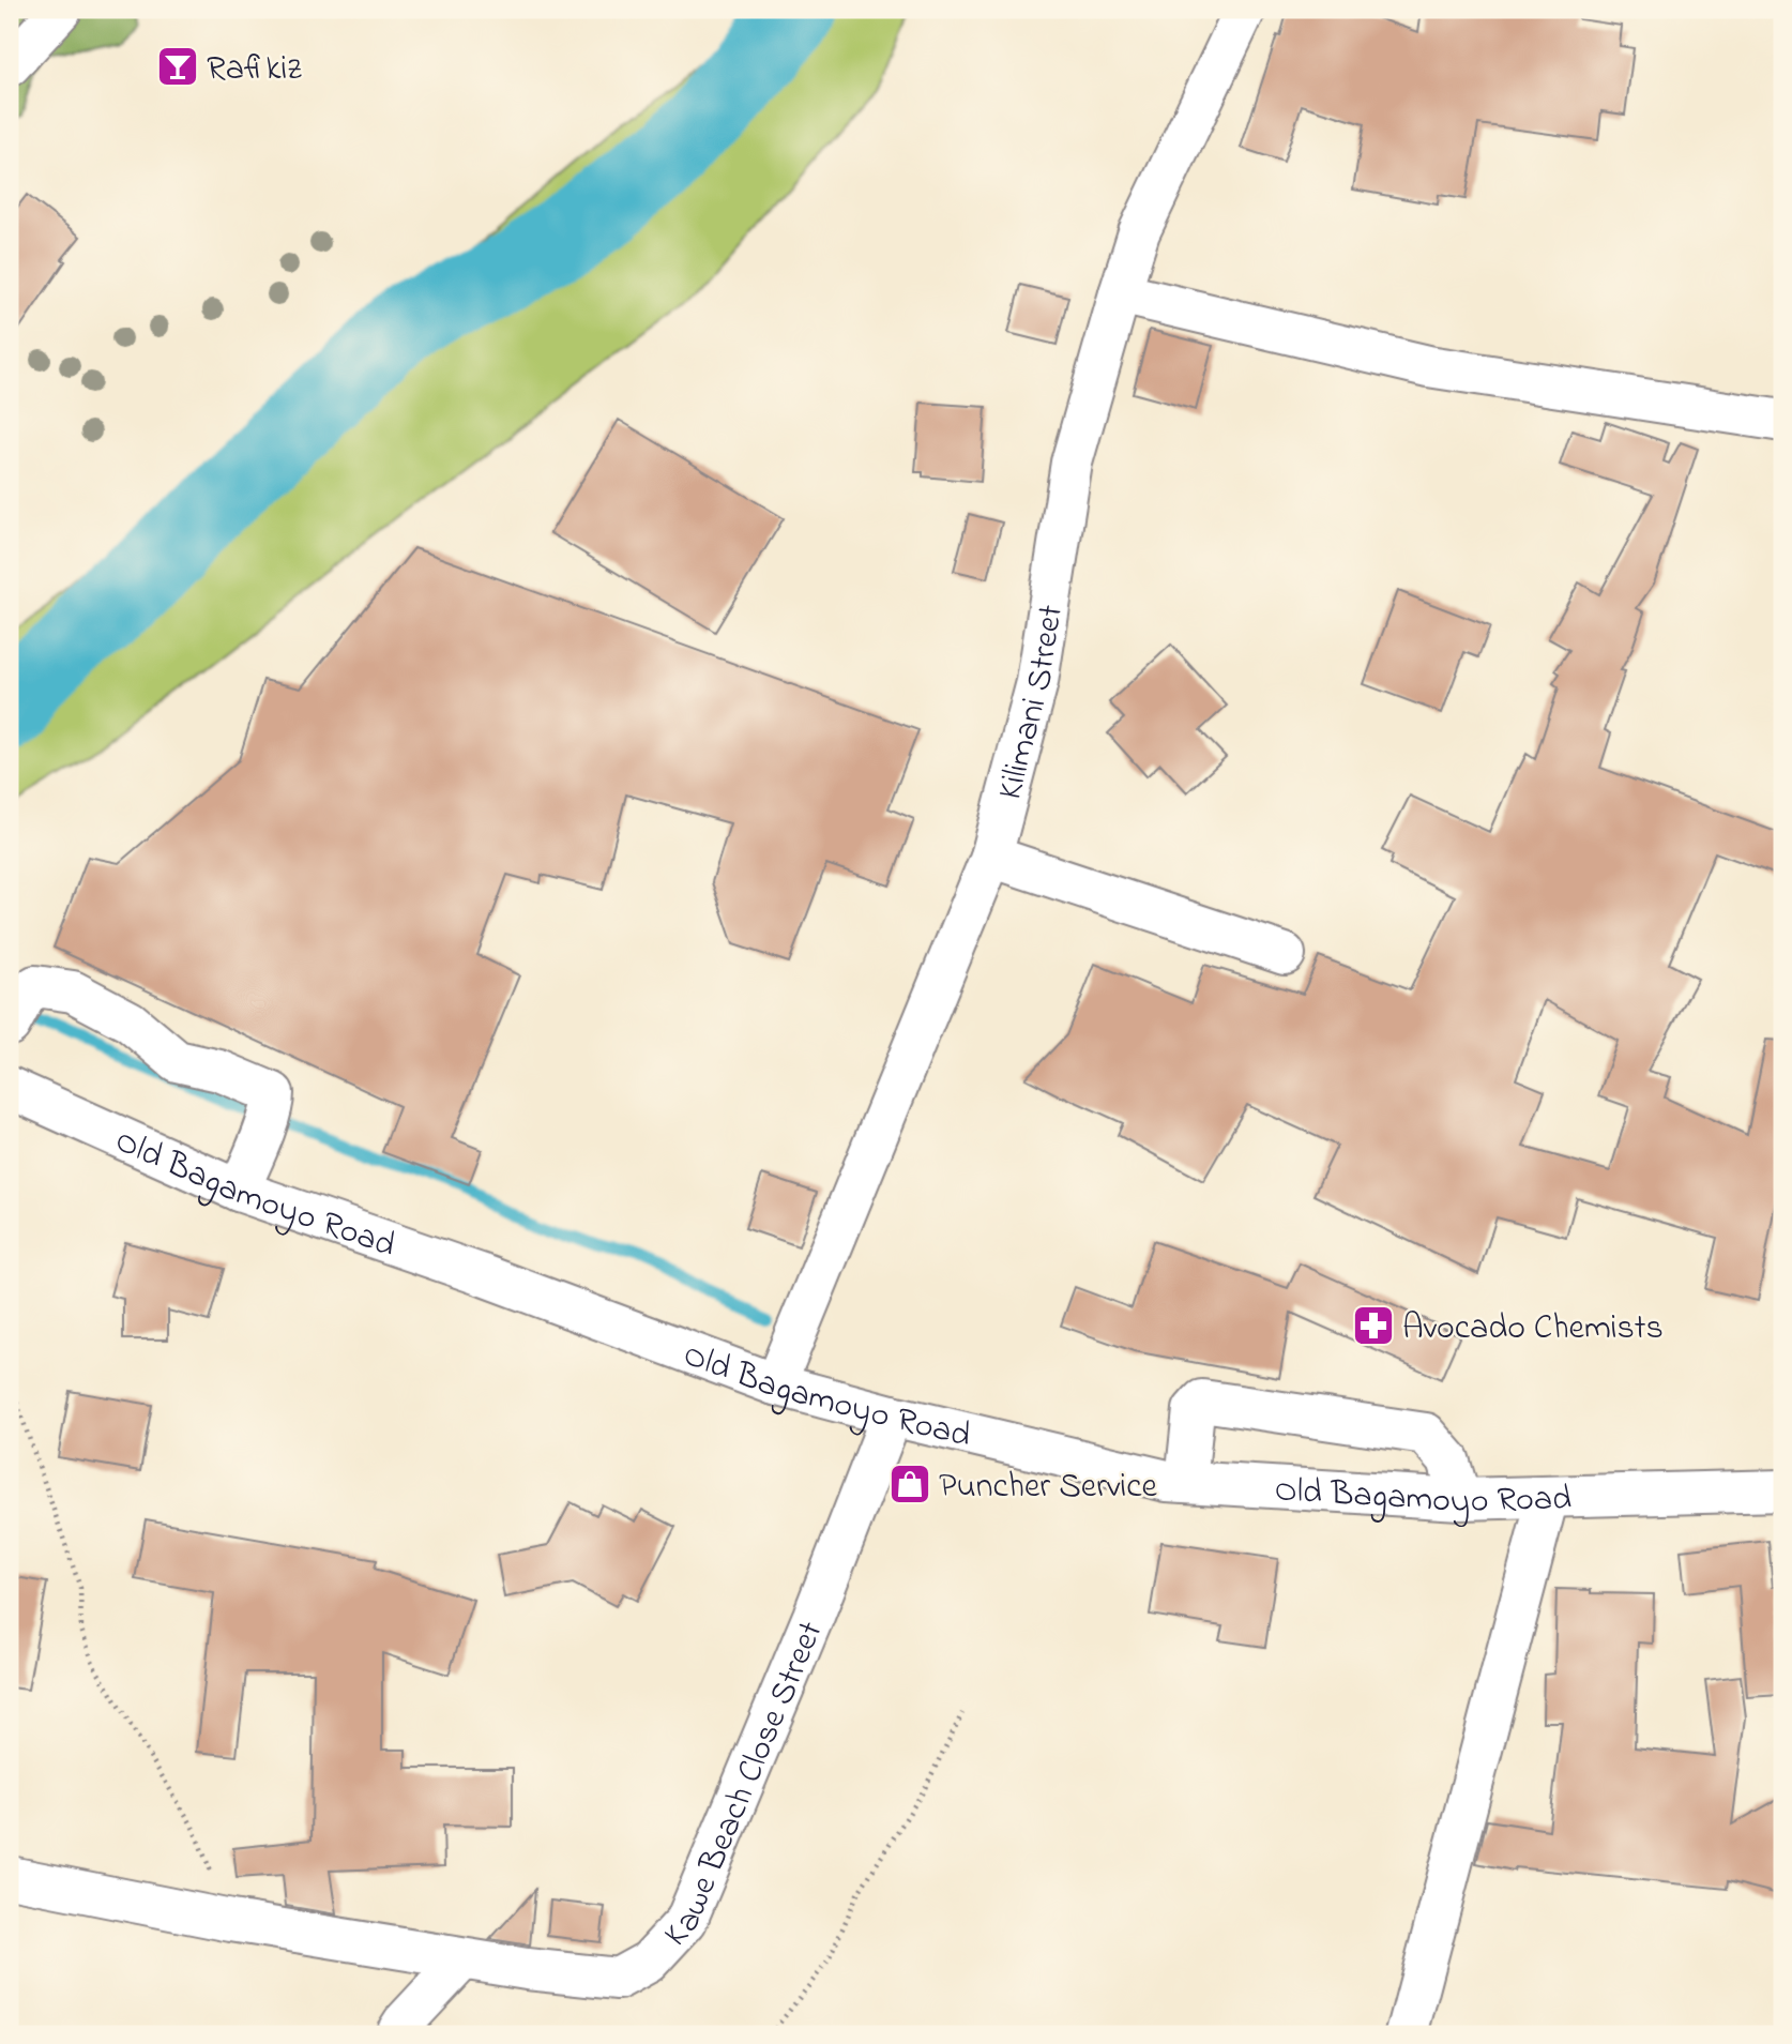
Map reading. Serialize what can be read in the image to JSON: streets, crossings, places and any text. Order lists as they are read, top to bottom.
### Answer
{
  "streets": {
    "street": ["Kilimani Street", "Old Bagamoyo Road", "Kawe Beach Close Street"]
  },
  "crossings": [
    ["Kilimani Street", "Old Bagamoyo Road"],
    ["Old Bagamoyo Road", "Kawe Beach Close Street"]
  ],
  "places": {
    "bar": ["Rafikiz"],
    "pharmacy": ["Avocado Chemists"],
    "shop": ["Puncher Service"]
  }
}
